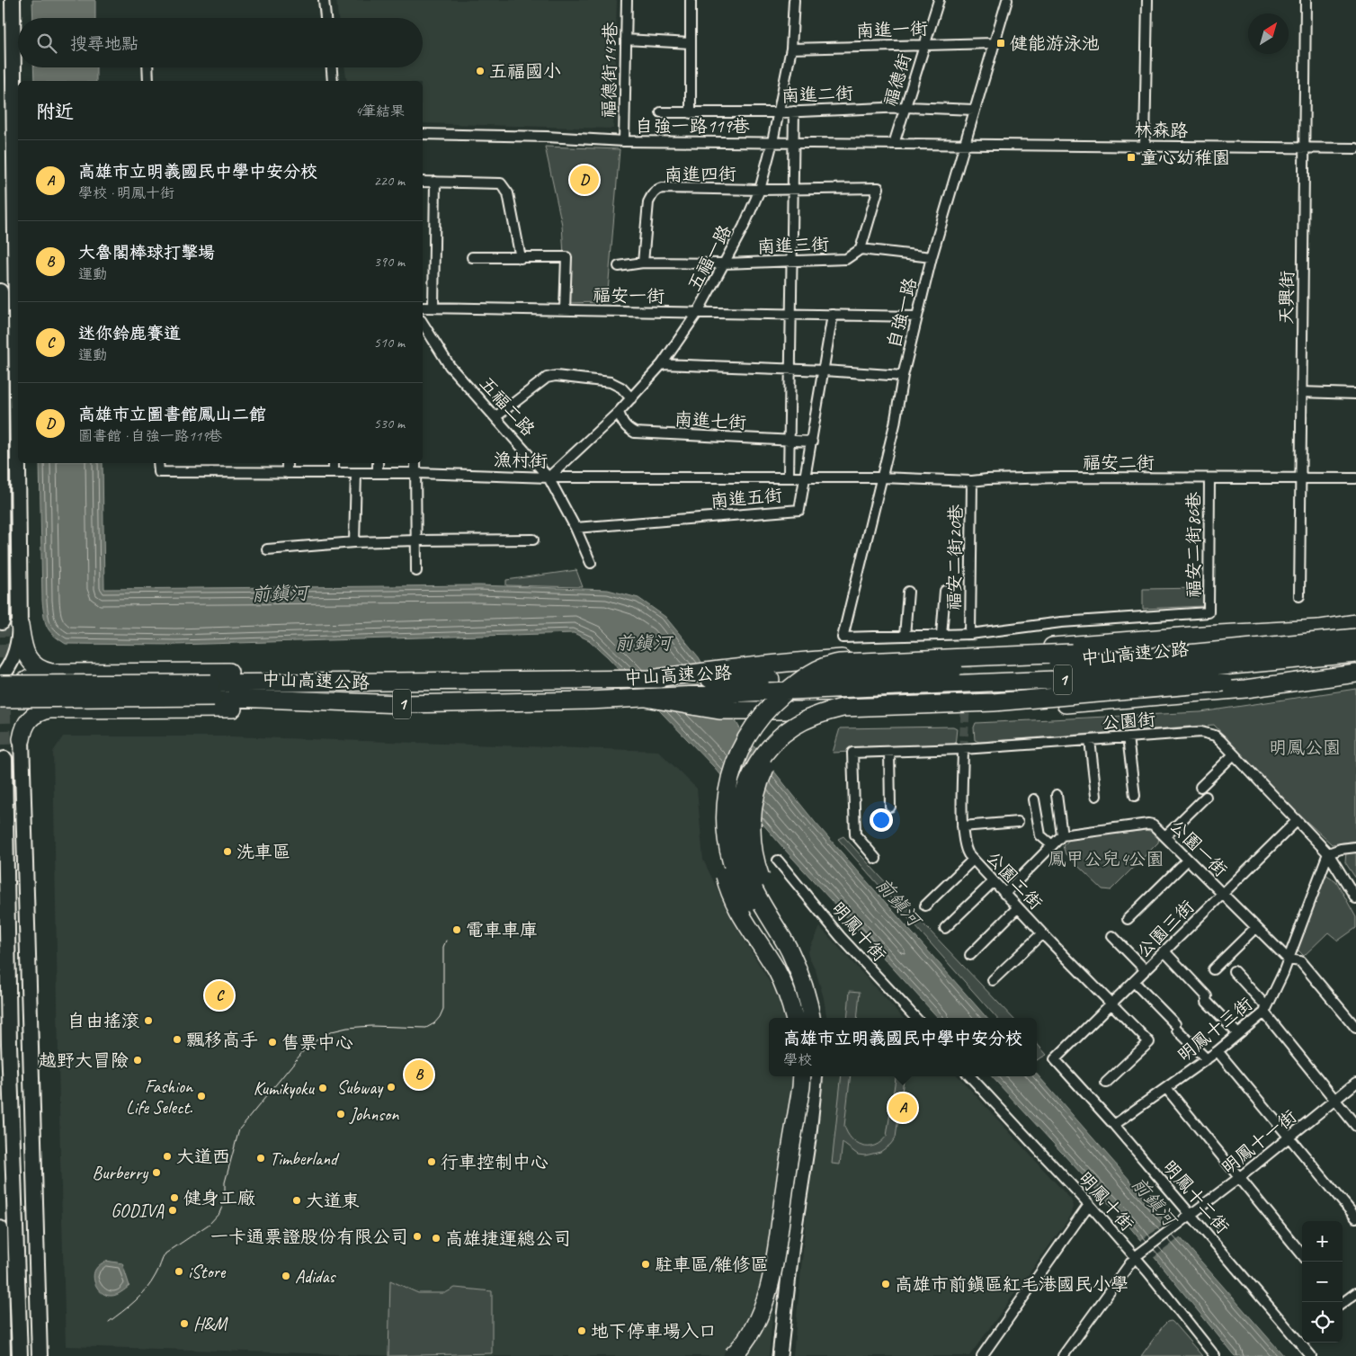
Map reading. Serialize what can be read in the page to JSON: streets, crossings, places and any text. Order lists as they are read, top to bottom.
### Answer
{
  "streets": {
    "highway": ["中山高速公路", "1"],
    "street": [
      "南進一街",
      "福德街143巷",
      "福德街",
      "南進二街",
      "自強一路119巷",
      "林森路",
      "南進四街",
      "南進三街",
      "五福一路",
      "福安一街",
      "天興街",
      "自強一路",
      "五福二路",
      "南進七街",
      "漁村街",
      "福安二街",
      "南進五街",
      "福安二街86巷",
      "福安二街20巷",
      "公園街",
      "公園一街",
      "公園二街",
      "公園三街",
      "明鳳十街",
      "明鳳十三街",
      "明鳳十一街",
      "明鳳十二街"
    ]
  },
  "crossings": [
    ["南進一街", "福德街"],
    ["南進一街", "五福一路"],
    ["南進一街", "自強一路"],
    ["福德街143巷", "自強一路119巷"],
    ["福德街", "南進二街"],
    ["福德街", "自強一路119巷"],
    ["南進二街", "五福一路"],
    ["南進二街", "自強一路"],
    ["南進二街", "南進五街"],
    ["自強一路119巷", "林森路"],
    ["自強一路119巷", "五福一路"],
    ["自強一路119巷", "自強一路"],
    ["自強一路119巷", "南進五街"],
    ["林森路", "天興街"],
    ["林森路", "自強一路"],
    ["南進四街", "五福一路"],
    ["南進四街", "南進五街"],
    ["南進三街", "五福一路"],
    ["南進三街", "南進五街"],
    ["五福一路", "福安一街"],
    ["五福一路", "五福二路"],
    ["五福一路", "南進七街"],
    ["五福一路", "漁村街"],
    ["福安一街", "自強一路"],
    ["福安一街", "南進五街"],
    ["天興街", "福安二街"],
    ["自強一路", "漁村街"],
    ["自強一路", "福安二街"],
    ["五福二路", "漁村街"],
    ["五福二路", "南進五街"],
    ["南進七街", "南進五街"],
    ["漁村街", "福安二街"],
    ["漁村街", "南進五街"],
    ["福安二街", "福安二街86巷"],
    ["福安二街", "福安二街20巷"],
    ["福安二街86巷", "福安二街20巷"],
    ["公園街", "公園二街"],
    ["公園街", "公園三街"],
    ["公園街", "明鳳十三街"],
    ["公園一街", "公園三街"],
    ["公園一街", "明鳳十三街"],
    ["公園二街", "公園三街"],
    ["公園三街", "明鳳十二街"],
    ["明鳳十街", "明鳳十一街"],
    ["明鳳十三街", "明鳳十二街"],
    ["明鳳十一街", "明鳳十二街"]
  ],
  "water": ["前鎮河"],
  "parks": ["明鳳公園", "鳳甲公兒4公園"],
  "places": {
    "transit": ["健能游泳池", "童心幼稚園"],
    "other": [
      "五福國小",
      "洗車區",
      "電車車庫",
      "自由搖滾",
      "飄移高手",
      "售票中心",
      "越野大冒險",
      "Subway",
      "Kumikyoku",
      "Fashion Life Select.",
      "Johnson",
      "大道西",
      "Timberland",
      "行車控制中心",
      "Burberry",
      "健身工廠",
      "大道東",
      "GODIVA",
      "一卡通票證股份有限公司",
      "高雄捷運總公司",
      "駐車區/維修區",
      "iStore",
      "Adidas",
      "高雄市前鎮區紅毛港國民小學",
      "H&M",
      "地下停車場入口"
    ]
  },
  "north": "top right",
  "page": {
    "search": "搜尋地點",
    "heading": ["附近", "4筆結果"],
    "list": [
      {
        "mark": "A",
        "name": "高雄市立明義國民中學中安分校",
        "note": "學校 · 明鳳十街",
        "value": "220 m"
      },
      {
        "mark": "B",
        "name": "大魯閣棒球打擊場",
        "note": "運動",
        "value": "390 m"
      },
      {
        "mark": "C",
        "name": "迷你鈴鹿賽道",
        "note": "運動",
        "value": "510 m"
      },
      {
        "mark": "D",
        "name": "高雄市立圖書館鳳山二館",
        "note": "圖書館 · 自強一路119巷",
        "value": "530 m"
      }
    ],
    "pins": [
      "D",
      "C",
      "B",
      "A"
    ],
    "popup": ["高雄市立明義國民中學中安分校", "學校"],
    "map_buttons": ["+", "−"]
  }
}
